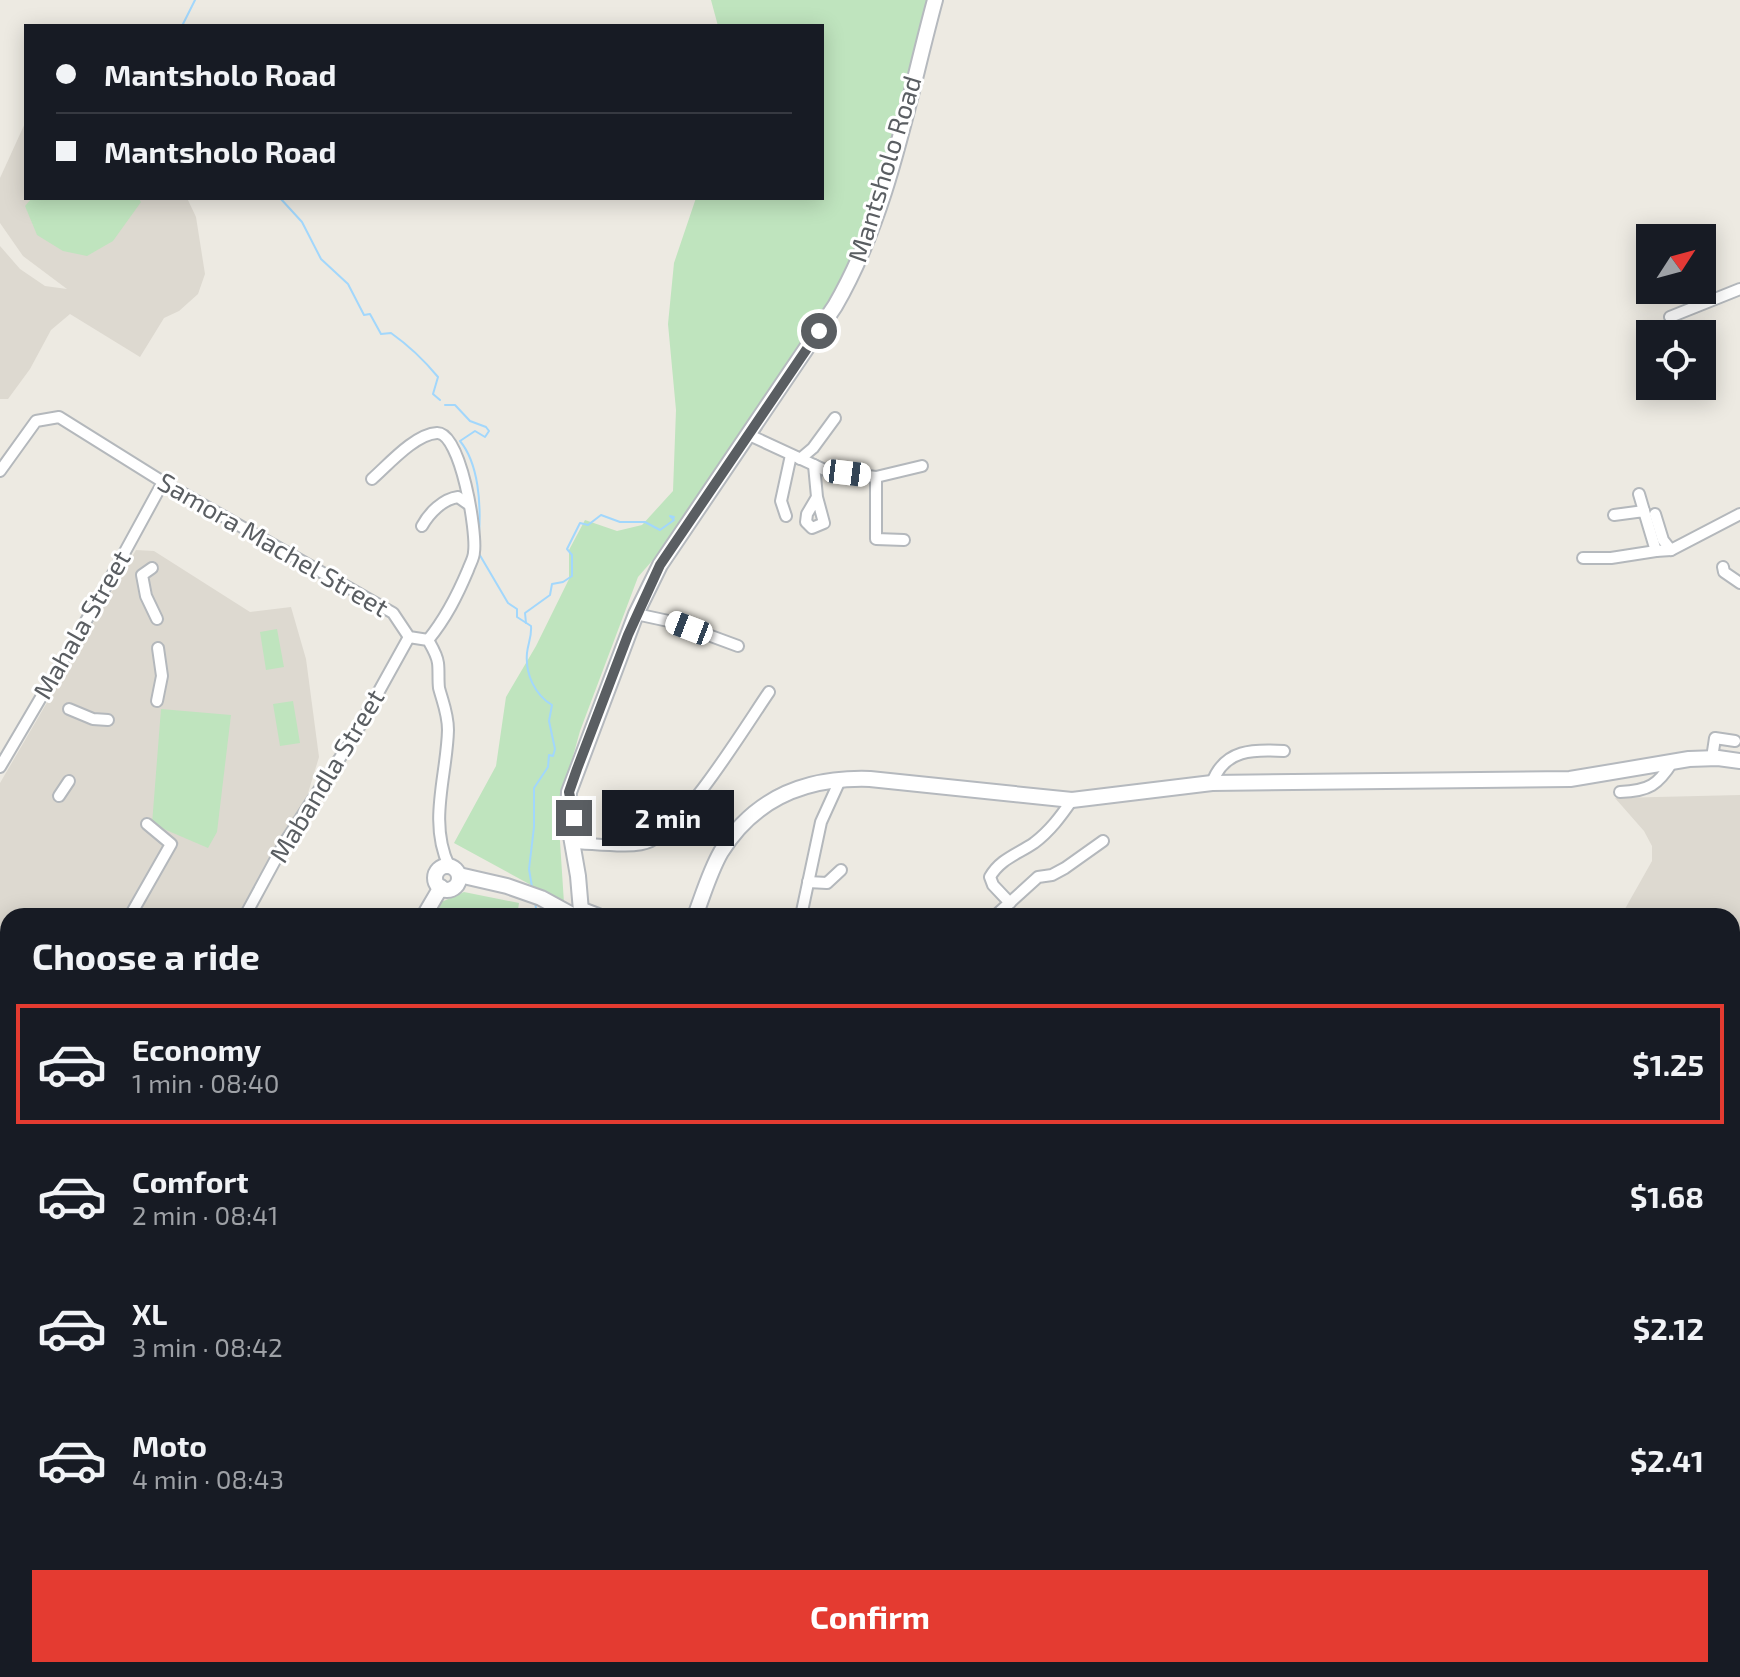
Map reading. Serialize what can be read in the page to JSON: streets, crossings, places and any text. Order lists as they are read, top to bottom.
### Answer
{
  "streets": {
    "main road": ["Mantsholo Road"],
    "street": ["Samora Machel Street", "Mahala Street", "Mabandla Street"]
  },
  "crossings": [
    ["Samora Machel Street", "Mahala Street"],
    ["Samora Machel Street", "Mabandla Street"]
  ],
  "north": "top right",
  "page": {
    "banner": ["Mantsholo Road", "Mantsholo Road"],
    "bubble": "2 min",
    "heading": "Choose a ride",
    "list": [
      {
        "name": "Economy",
        "note": "1 min · 08:40",
        "value": "$1.25"
      },
      {
        "name": "Comfort",
        "note": "2 min · 08:41",
        "value": "$1.68"
      },
      {
        "name": "XL",
        "note": "3 min · 08:42",
        "value": "$2.12"
      },
      {
        "name": "Moto",
        "note": "4 min · 08:43",
        "value": "$2.41"
      }
    ],
    "buttons": "Confirm"
  }
}
